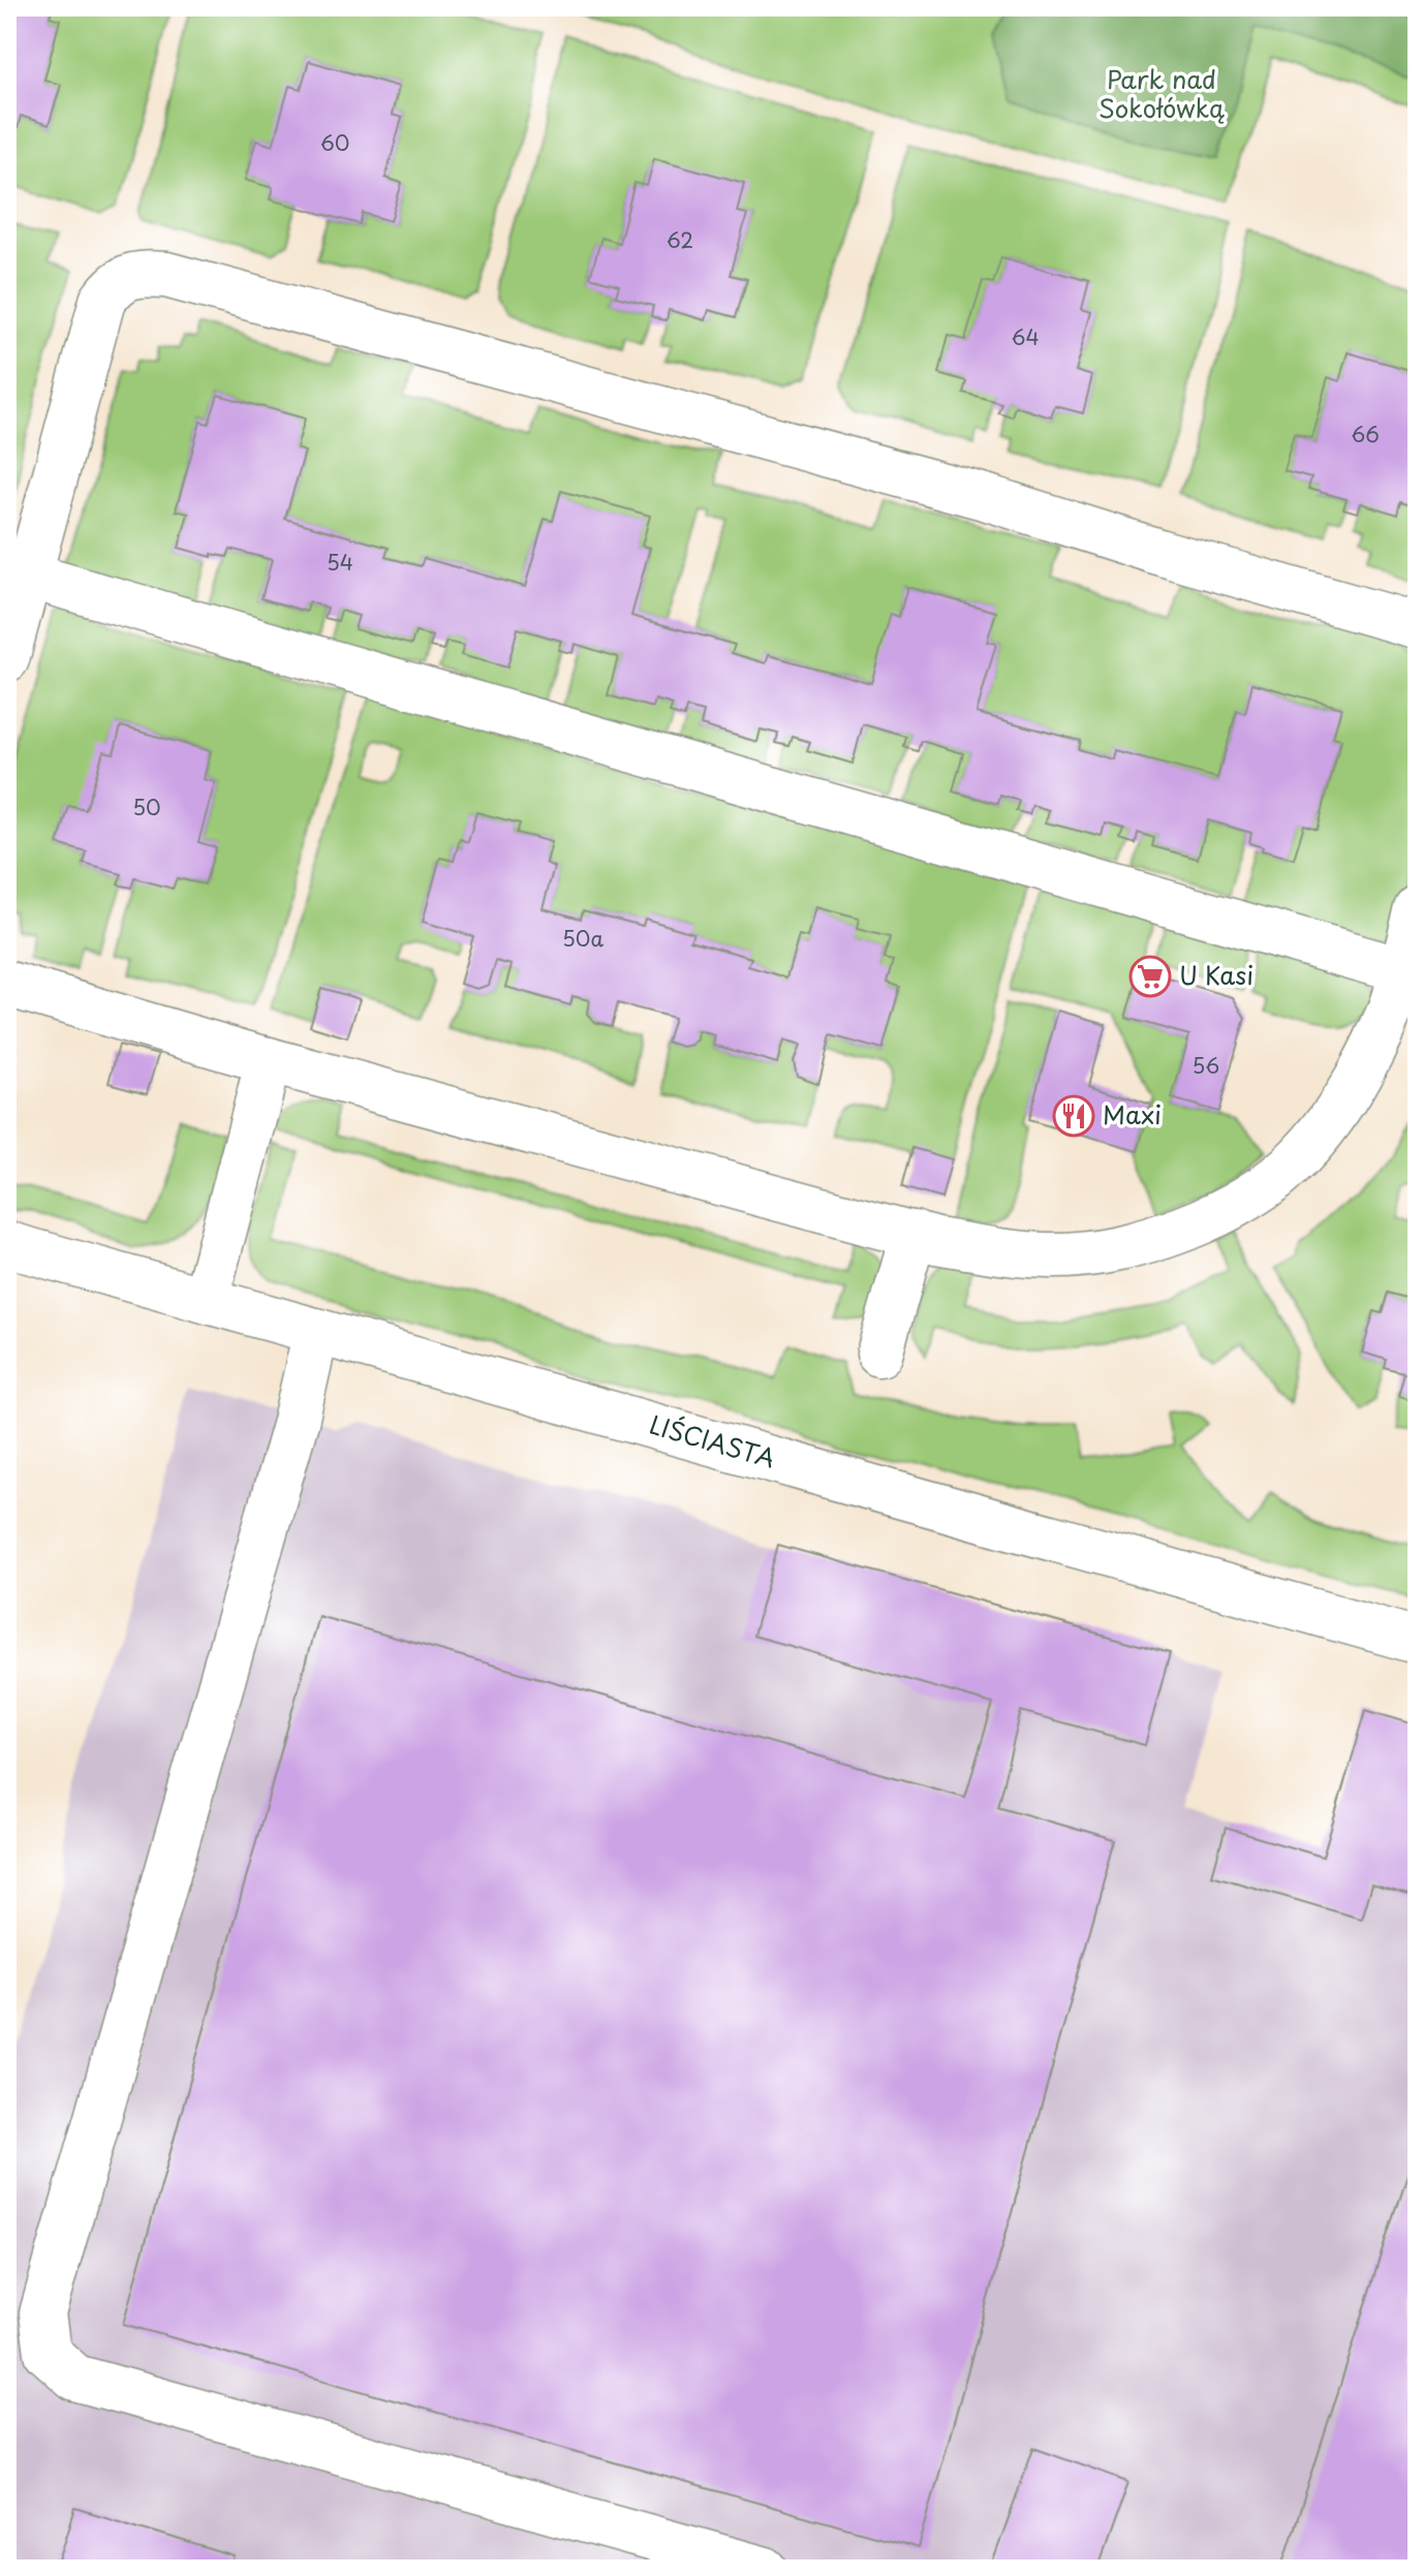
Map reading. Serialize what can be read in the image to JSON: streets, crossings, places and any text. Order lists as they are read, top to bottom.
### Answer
{
  "streets": {
    "street": ["LIŚCIASTA"]
  },
  "parks": ["Park nad Sokołówką"],
  "places": {
    "supermarket": ["U Kasi"],
    "restaurant": ["Maxi"]
  },
  "house_numbers": [
    "60",
    "62",
    "64",
    "66",
    "54",
    "50",
    "50a",
    "56"
  ]
}
